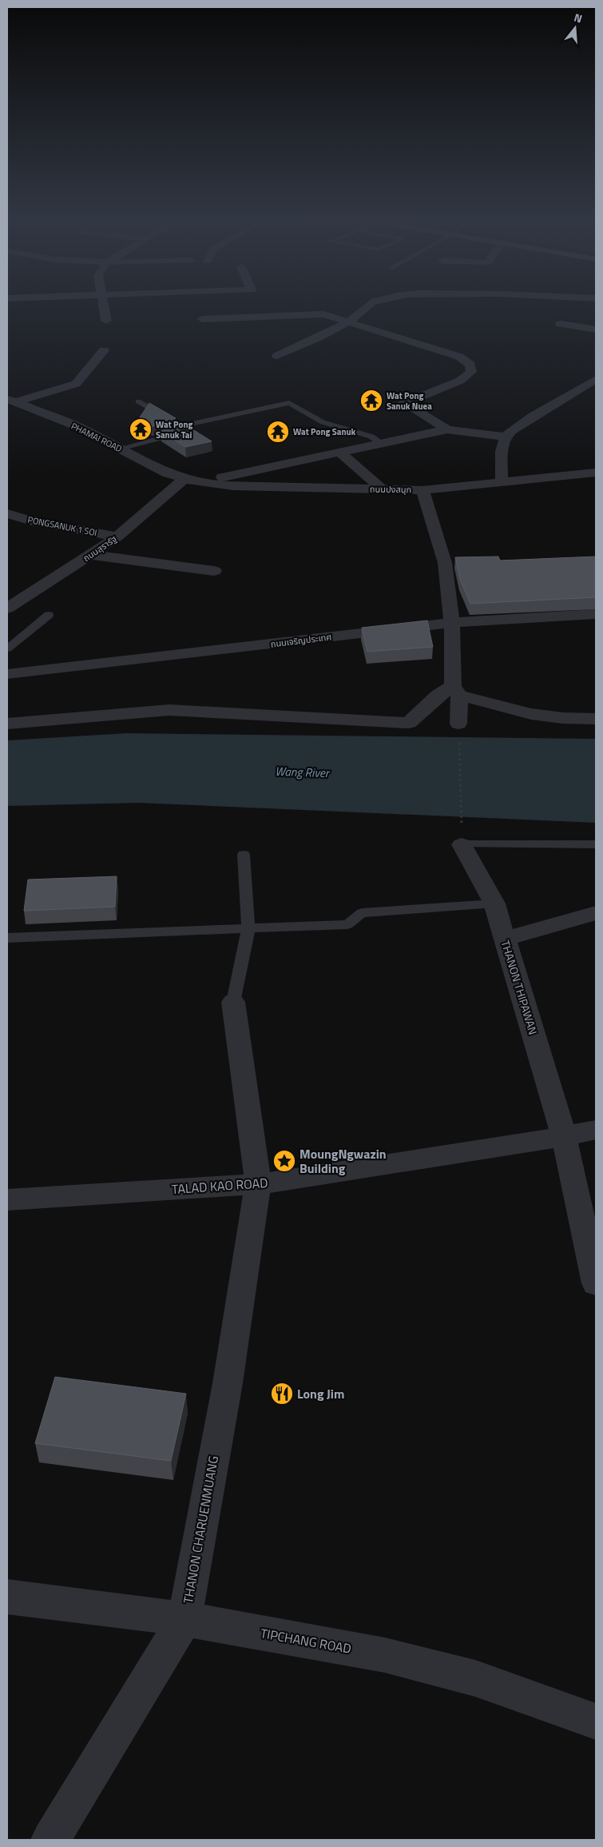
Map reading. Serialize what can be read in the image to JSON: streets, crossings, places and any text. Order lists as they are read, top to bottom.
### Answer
{
  "streets": {
    "street": [
      "PHAMAI ROAD",
      "ถนนปงสนุก",
      "PONGSANUK 1 SOI",
      "ถนนสุรารัฐ",
      "ถนนเจริญประเทศ",
      "THANON THIPAWAN",
      "TALAD KAO ROAD",
      "THANON CHARUENMUANG",
      "TIPCHANG ROAD"
    ]
  },
  "crossings": [
    ["PHAMAI ROAD", "ถนนปงสนุก"],
    ["PHAMAI ROAD", "ถนนสุรารัฐ"],
    ["ถนนปงสนุก", "ถนนสุรารัฐ"],
    ["PONGSANUK 1 SOI", "ถนนสุรารัฐ"],
    ["THANON THIPAWAN", "TALAD KAO ROAD"],
    ["TALAD KAO ROAD", "THANON CHARUENMUANG"],
    ["THANON CHARUENMUANG", "TIPCHANG ROAD"]
  ],
  "water": ["Wang River"],
  "places": {
    "temple": ["Wat Pong Sanuk Nuea", "Wat Pong Sanuk Tai", "Wat Pong Sanuk"],
    "place": ["MoungNgwazin Building"],
    "restaurant": ["Long Jim"]
  },
  "north": "top"
}
